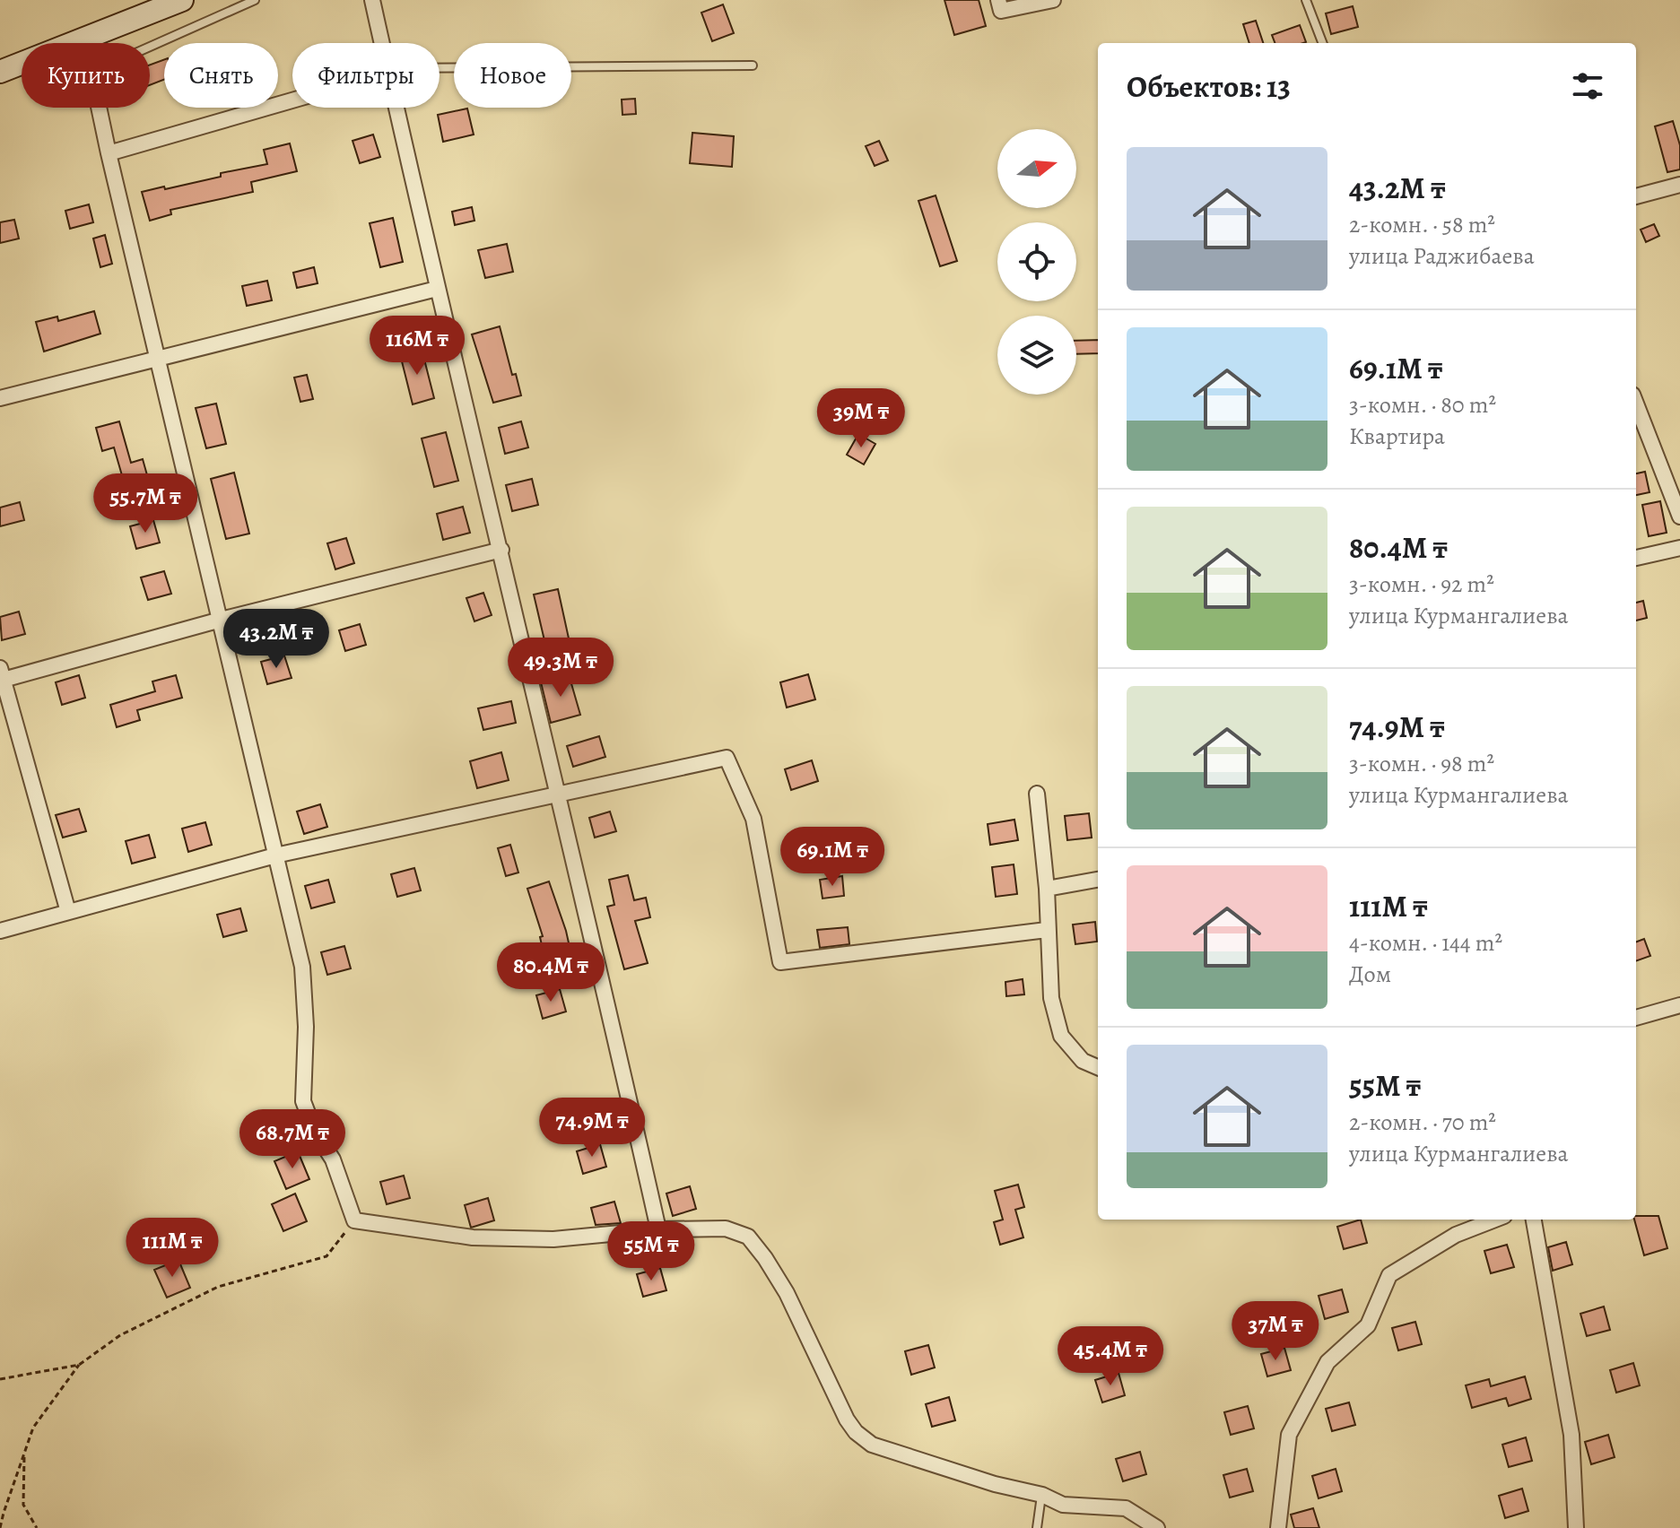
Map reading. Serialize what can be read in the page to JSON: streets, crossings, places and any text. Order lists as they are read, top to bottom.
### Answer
{
  "north": "right",
  "page": {
    "chip": [
      "Купить",
      "Снять",
      "Фильтры",
      "Новое"
    ],
    "heading": "Объектов: 13",
    "list": [
      {
        "name": "43.2M ₸",
        "note": "2-комн. · 58 m² · улица Раджибаева"
      },
      {
        "name": "69.1M ₸",
        "note": "3-комн. · 80 m² · Квартира"
      },
      {
        "name": "80.4M ₸",
        "note": "3-комн. · 92 m² · улица Курмангалиева"
      },
      {
        "name": "74.9M ₸",
        "note": "3-комн. · 98 m² · улица Курмангалиева"
      },
      {
        "name": "111M ₸",
        "note": "4-комн. · 144 m² · Дом"
      },
      {
        "name": "55M ₸",
        "note": "2-комн. · 70 m² · улица Курмангалиева"
      }
    ],
    "price": [
      "116M ₸",
      "39M ₸",
      "55.7M ₸",
      "43.2M ₸",
      "49.3M ₸",
      "69.1M ₸",
      "80.4M ₸",
      "74.9M ₸",
      "68.7M ₸",
      "111M ₸",
      "55M ₸",
      "37M ₸",
      "45.4M ₸"
    ]
  }
}
